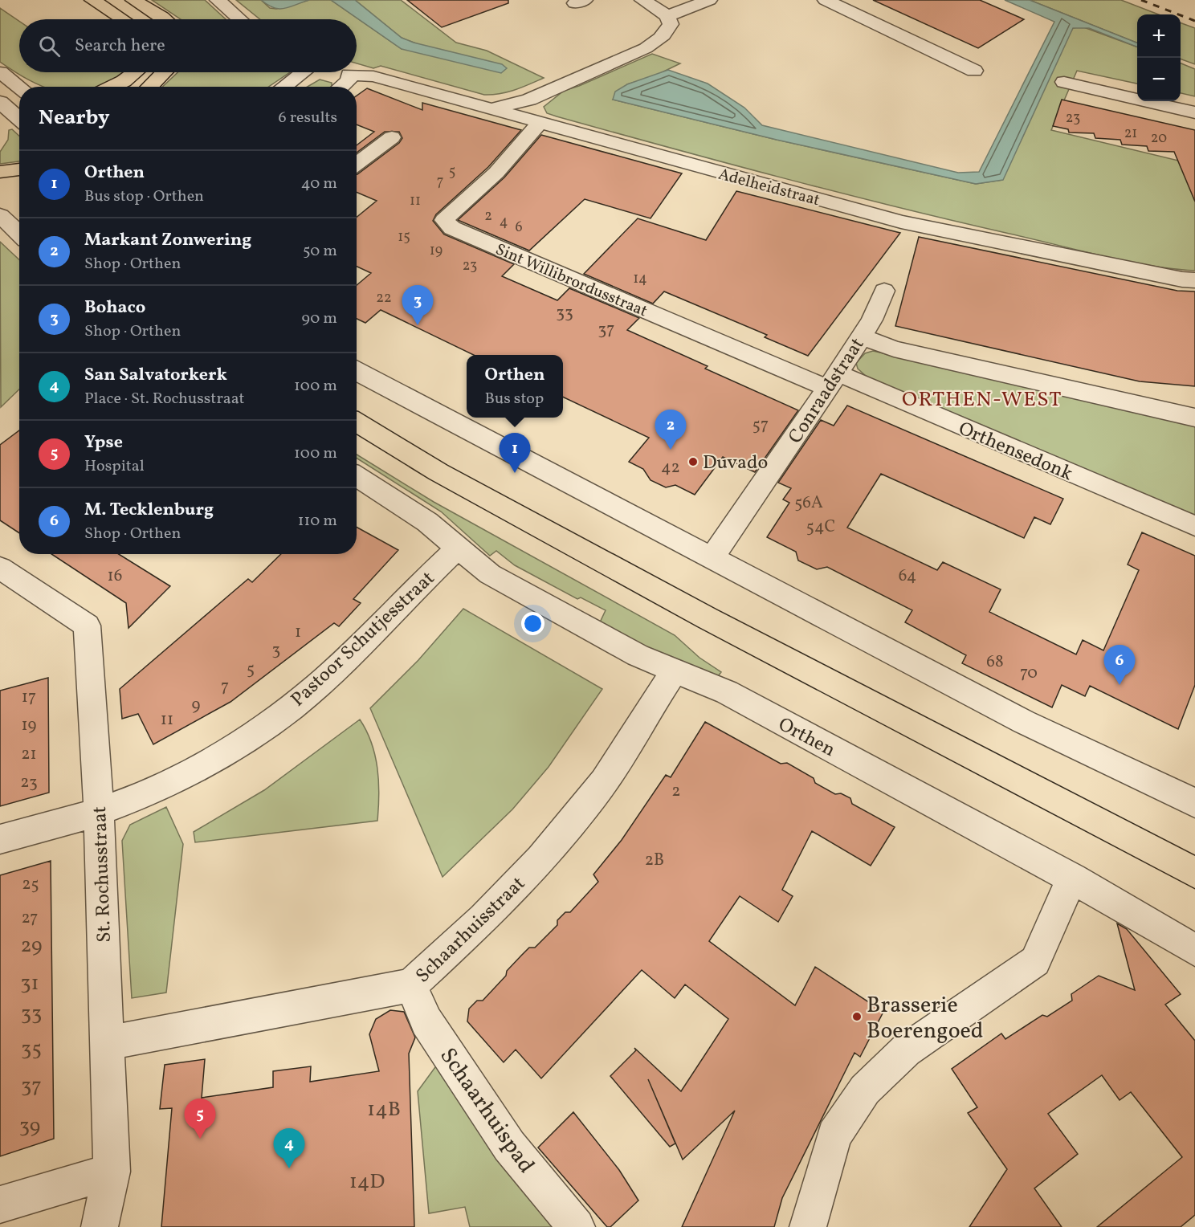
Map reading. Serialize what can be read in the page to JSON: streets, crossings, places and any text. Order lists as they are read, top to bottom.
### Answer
{
  "streets": {
    "street": [
      "Adelheidstraat",
      "Sint Willibrordusstraat",
      "Conraadstraat",
      "Orthensedonk",
      "Pastoor Schutjesstraat",
      "Orthen",
      "St. Rochusstraat",
      "Schaarhuisstraat",
      "Schaarhuispad"
    ]
  },
  "crossings": [
    ["Adelheidstraat", "Sint Willibrordusstraat"],
    ["Sint Willibrordusstraat", "Conraadstraat"],
    ["Sint Willibrordusstraat", "Orthensedonk"],
    ["Conraadstraat", "Orthensedonk"],
    ["Pastoor Schutjesstraat", "Orthen"],
    ["Pastoor Schutjesstraat", "St. Rochusstraat"],
    ["Orthen", "Schaarhuisstraat"],
    ["St. Rochusstraat", "Schaarhuisstraat"],
    ["Schaarhuisstraat", "Schaarhuispad"]
  ],
  "districts": ["ORTHEN-WEST"],
  "places": ["Duvado", "Brasserie Boerengoed"],
  "house_numbers": [
    "23",
    "21",
    "20",
    "5",
    "7",
    "11",
    "2",
    "4",
    "6",
    "15",
    "19",
    "23",
    "14",
    "22",
    "33",
    "37",
    "57",
    "42",
    "56A",
    "54C",
    "16",
    "64",
    "1",
    "3",
    "68",
    "5",
    "70",
    "7",
    "17",
    "9",
    "11",
    "19",
    "21",
    "23",
    "2",
    "2B",
    "25",
    "27",
    "29",
    "31",
    "33",
    "35",
    "37",
    "14B",
    "39",
    "14D"
  ],
  "page": {
    "map_buttons": ["+", "−"],
    "search": "Search here",
    "heading": ["Nearby", "6 results"],
    "list": [
      {
        "mark": "1",
        "name": "Orthen",
        "note": "Bus stop · Orthen",
        "value": "40 m"
      },
      {
        "mark": "2",
        "name": "Markant Zonwering",
        "note": "Shop · Orthen",
        "value": "50 m"
      },
      {
        "mark": "3",
        "name": "Bohaco",
        "note": "Shop · Orthen",
        "value": "90 m"
      },
      {
        "mark": "4",
        "name": "San Salvatorkerk",
        "note": "Place · St. Rochusstraat",
        "value": "100 m"
      },
      {
        "mark": "5",
        "name": "Ypse",
        "note": "Hospital",
        "value": "100 m"
      },
      {
        "mark": "6",
        "name": "M. Tecklenburg",
        "note": "Shop · Orthen",
        "value": "110 m"
      }
    ],
    "pins": [
      "3",
      "2",
      "1",
      "6",
      "5",
      "4"
    ],
    "popup": ["Orthen", "Bus stop"]
  }
}
